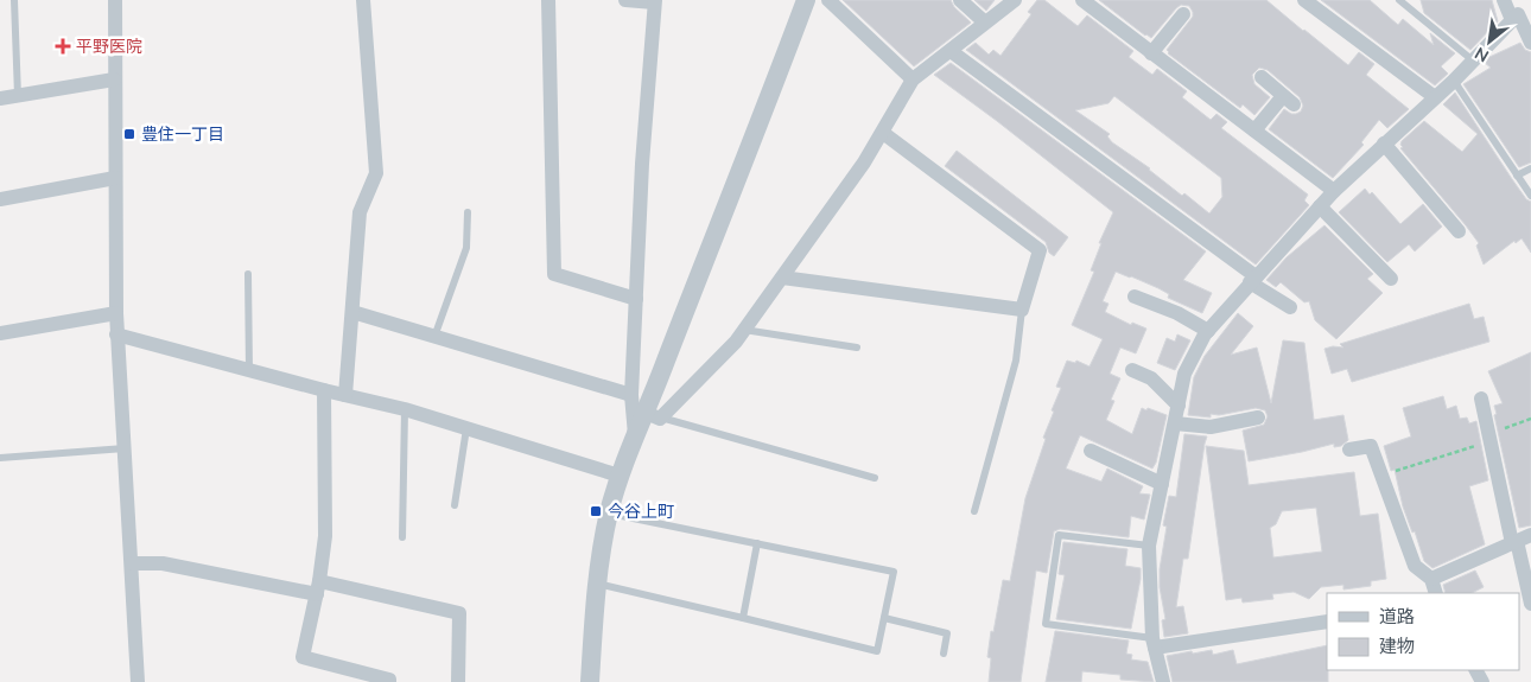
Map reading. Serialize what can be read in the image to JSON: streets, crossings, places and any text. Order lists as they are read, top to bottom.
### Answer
{
  "places": {
    "health": ["平野医院"],
    "transit": ["豊住一丁目", "今谷上町"]
  },
  "legend": ["道路", "建物"],
  "north": "bottom left"
}
